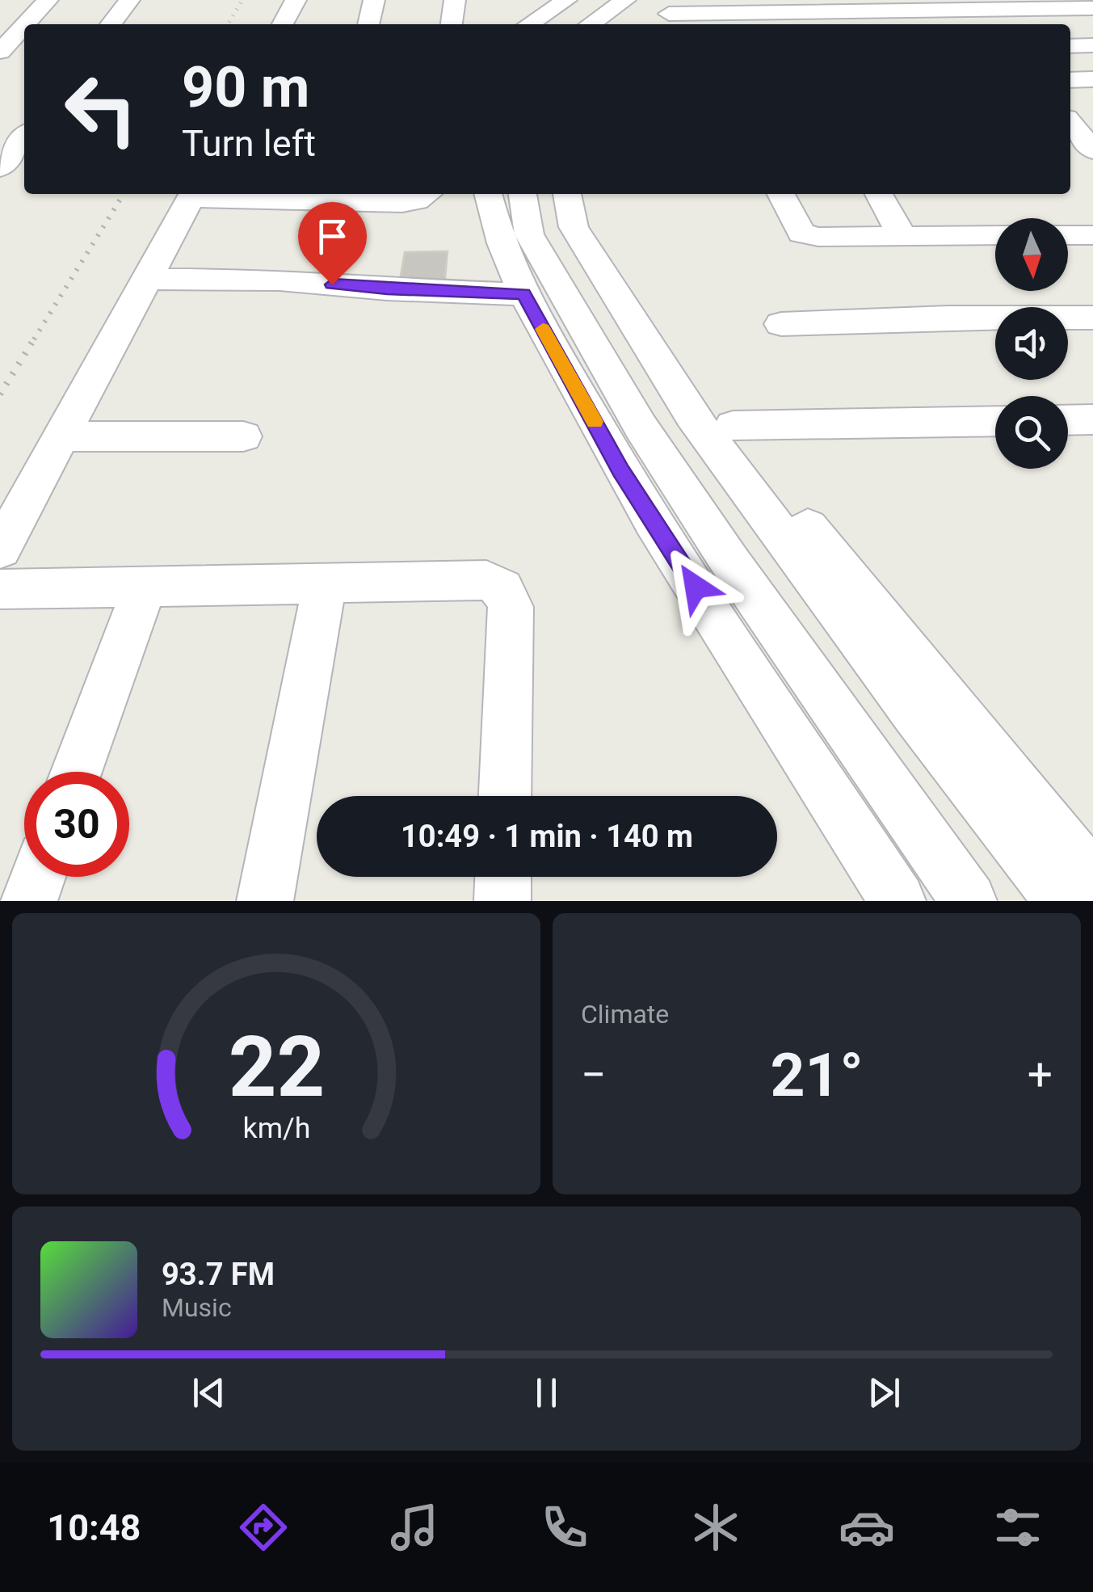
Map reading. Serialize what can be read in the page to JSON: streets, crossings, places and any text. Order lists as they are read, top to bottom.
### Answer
{
  "north": "bottom",
  "page": {
    "turn": ["90 m", "Turn left"],
    "limit": "30",
    "trip": "10:49 · 1 min · 140 m",
    "tile": "Climate",
    "heat": ["−", "21°", "+"],
    "song": ["93.7 FM", "Music"],
    "tabs": "10:48",
    "gauge": ["22", "km/h"]
  }
}
